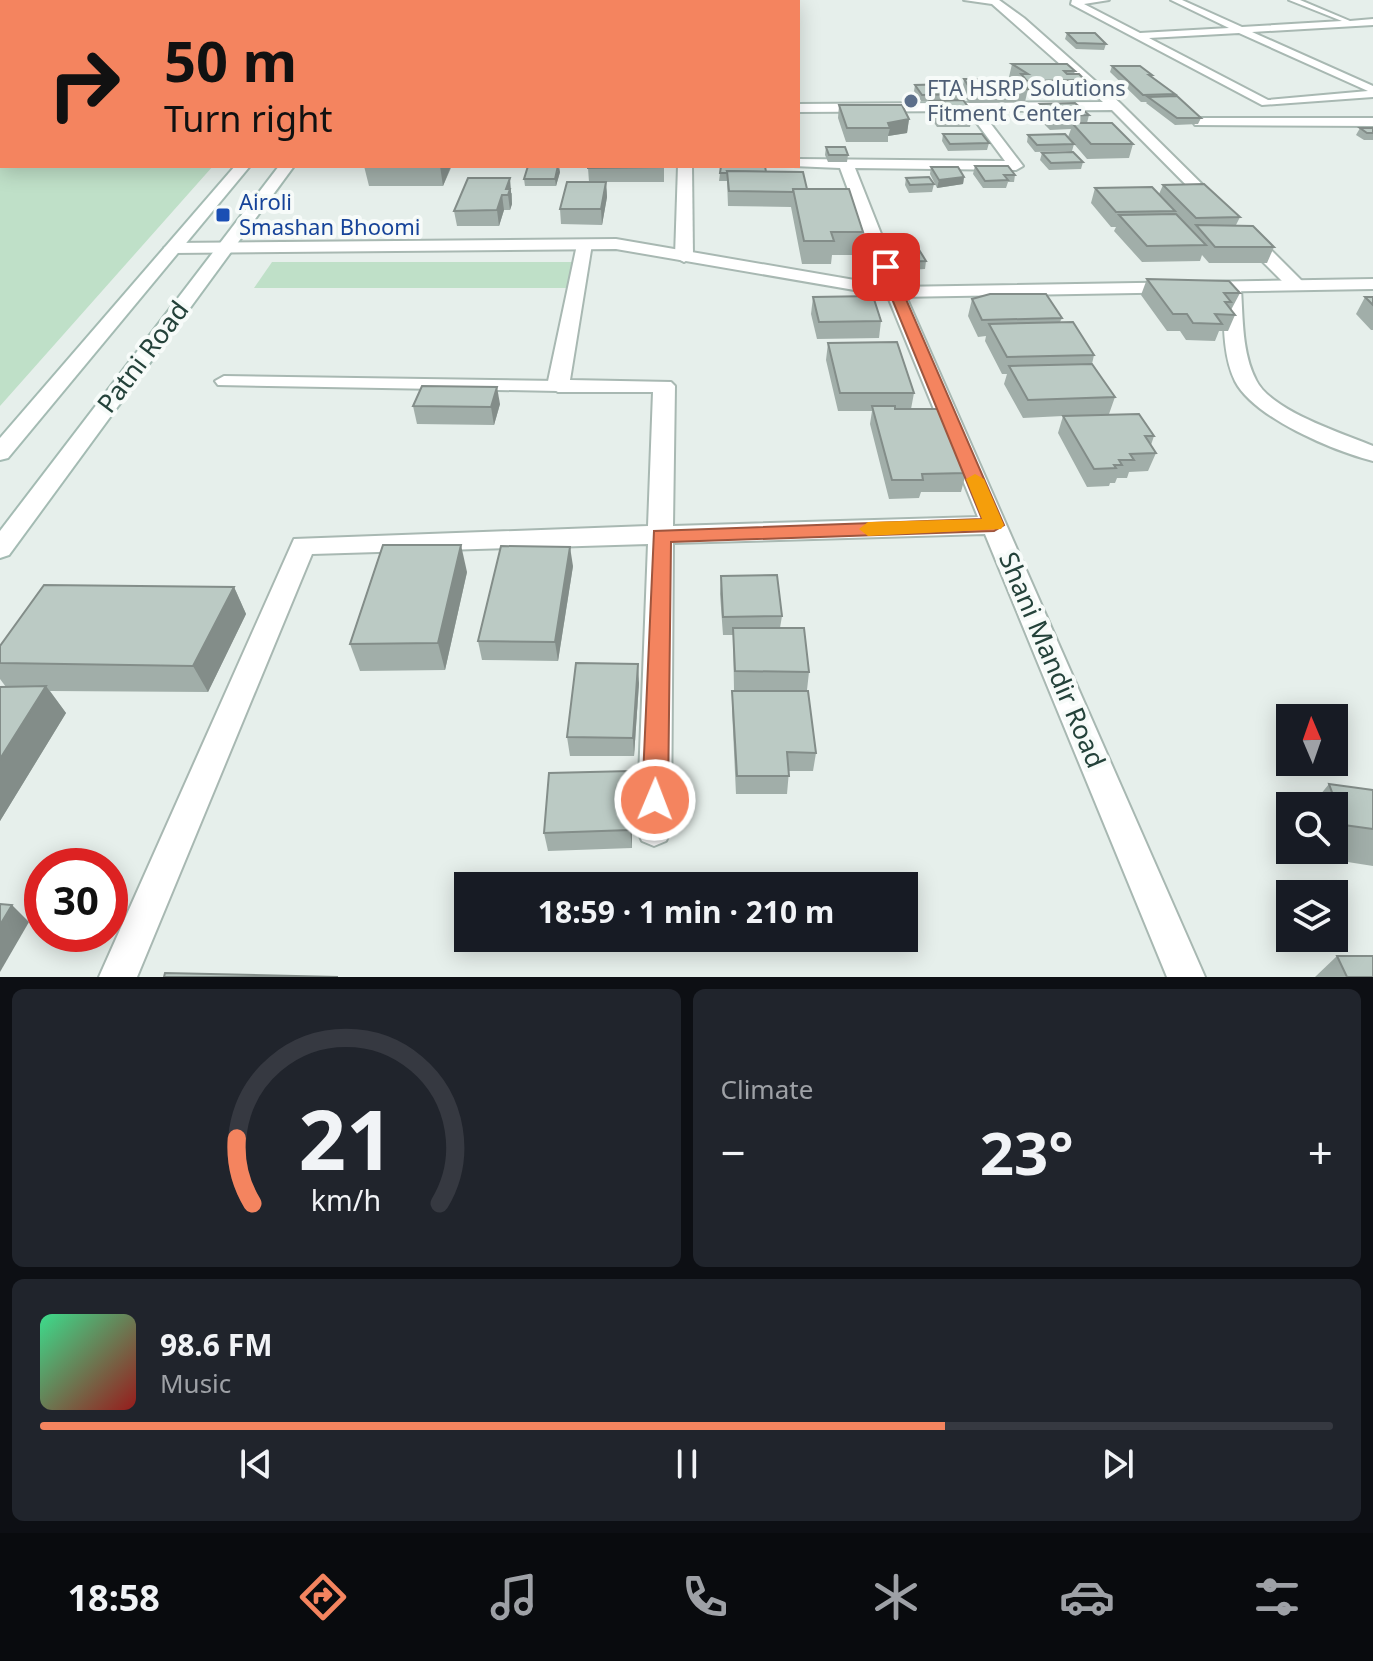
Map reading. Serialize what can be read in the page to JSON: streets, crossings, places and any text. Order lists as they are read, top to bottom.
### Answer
{
  "streets": {
    "street": ["Patni Road", "Shani Mandir Road"]
  },
  "places": {
    "other": ["FTA HSRP Solutions Fitment Center"],
    "transit": ["Airoli Smashan Bhoomi"]
  },
  "north": "top",
  "page": {
    "turn": ["50 m", "Turn right"],
    "limit": "30",
    "trip": "18:59 · 1 min · 210 m",
    "tile": "Climate",
    "heat": ["−", "23°", "+"],
    "song": ["98.6 FM", "Music"],
    "tabs": "18:58",
    "gauge": ["21", "km/h"]
  }
}
